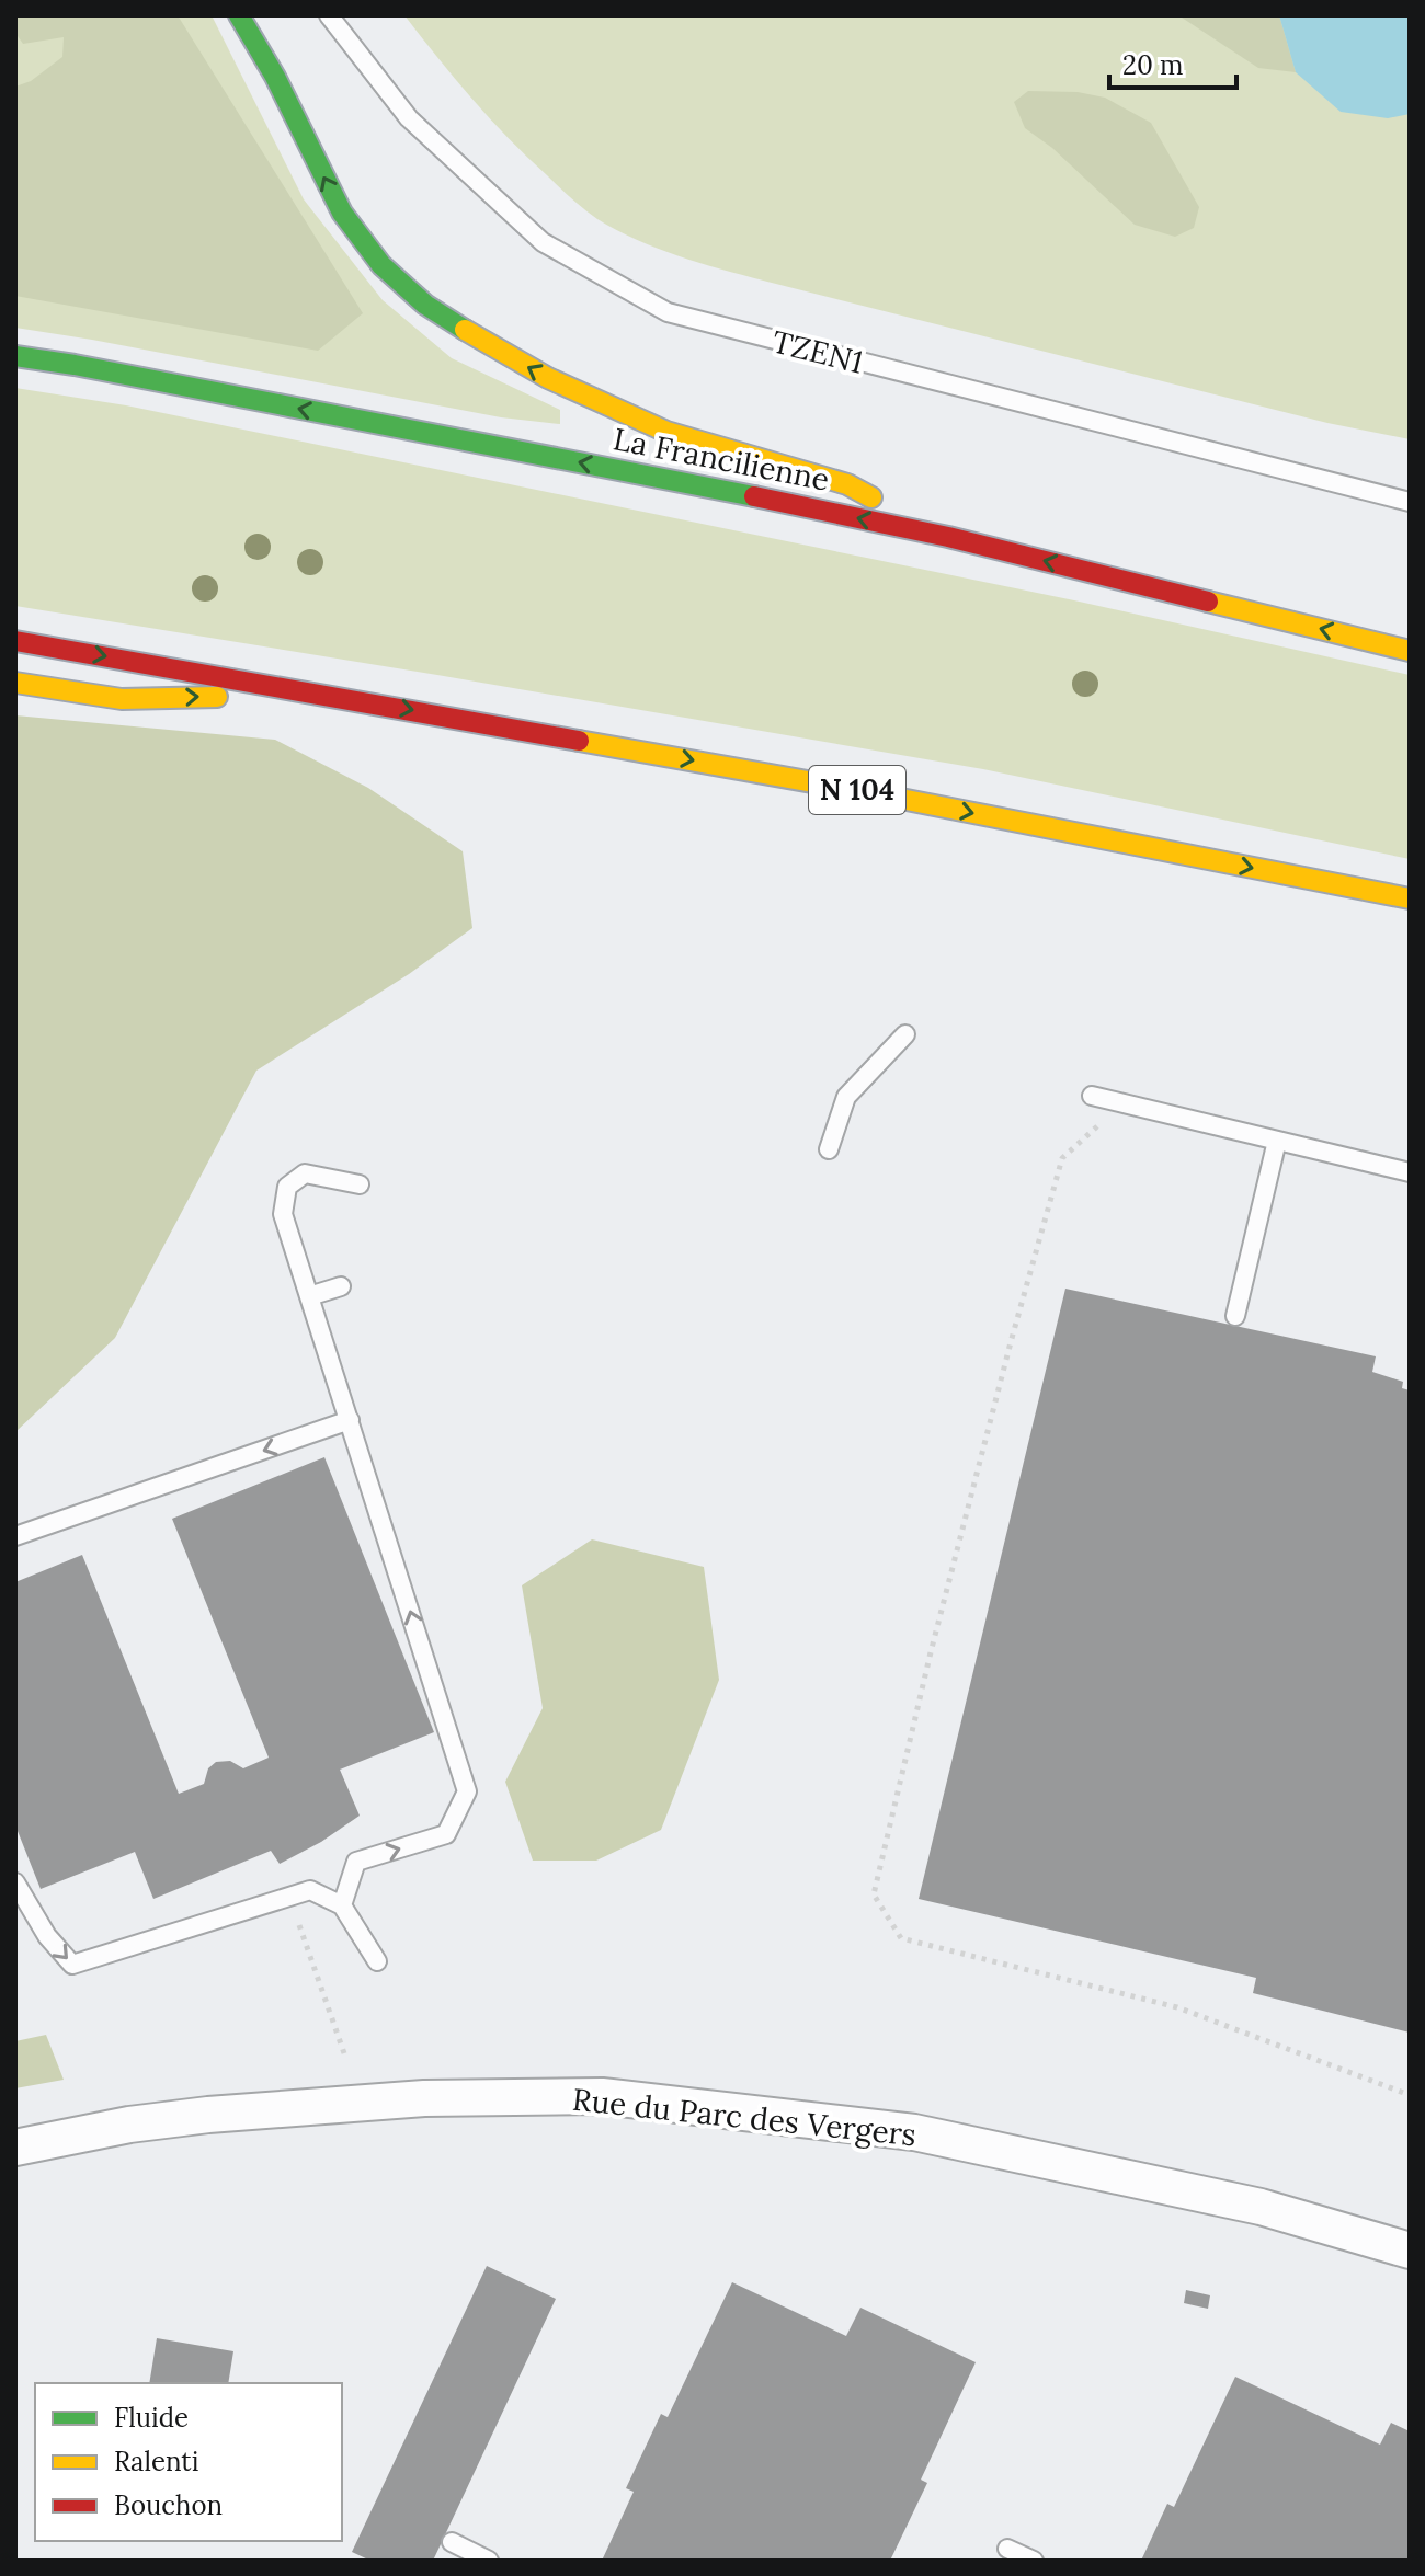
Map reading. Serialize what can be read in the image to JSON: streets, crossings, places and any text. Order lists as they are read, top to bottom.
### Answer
{
  "streets": {
    "highway": ["La Francilienne", "N 104"],
    "street": ["Rue du Parc des Vergers"],
    "lane": ["TZEN1"]
  },
  "one_way": ["La Francilienne"],
  "legend": ["Fluide", "Ralenti", "Bouchon"],
  "scale_bar": "20 m"
}
